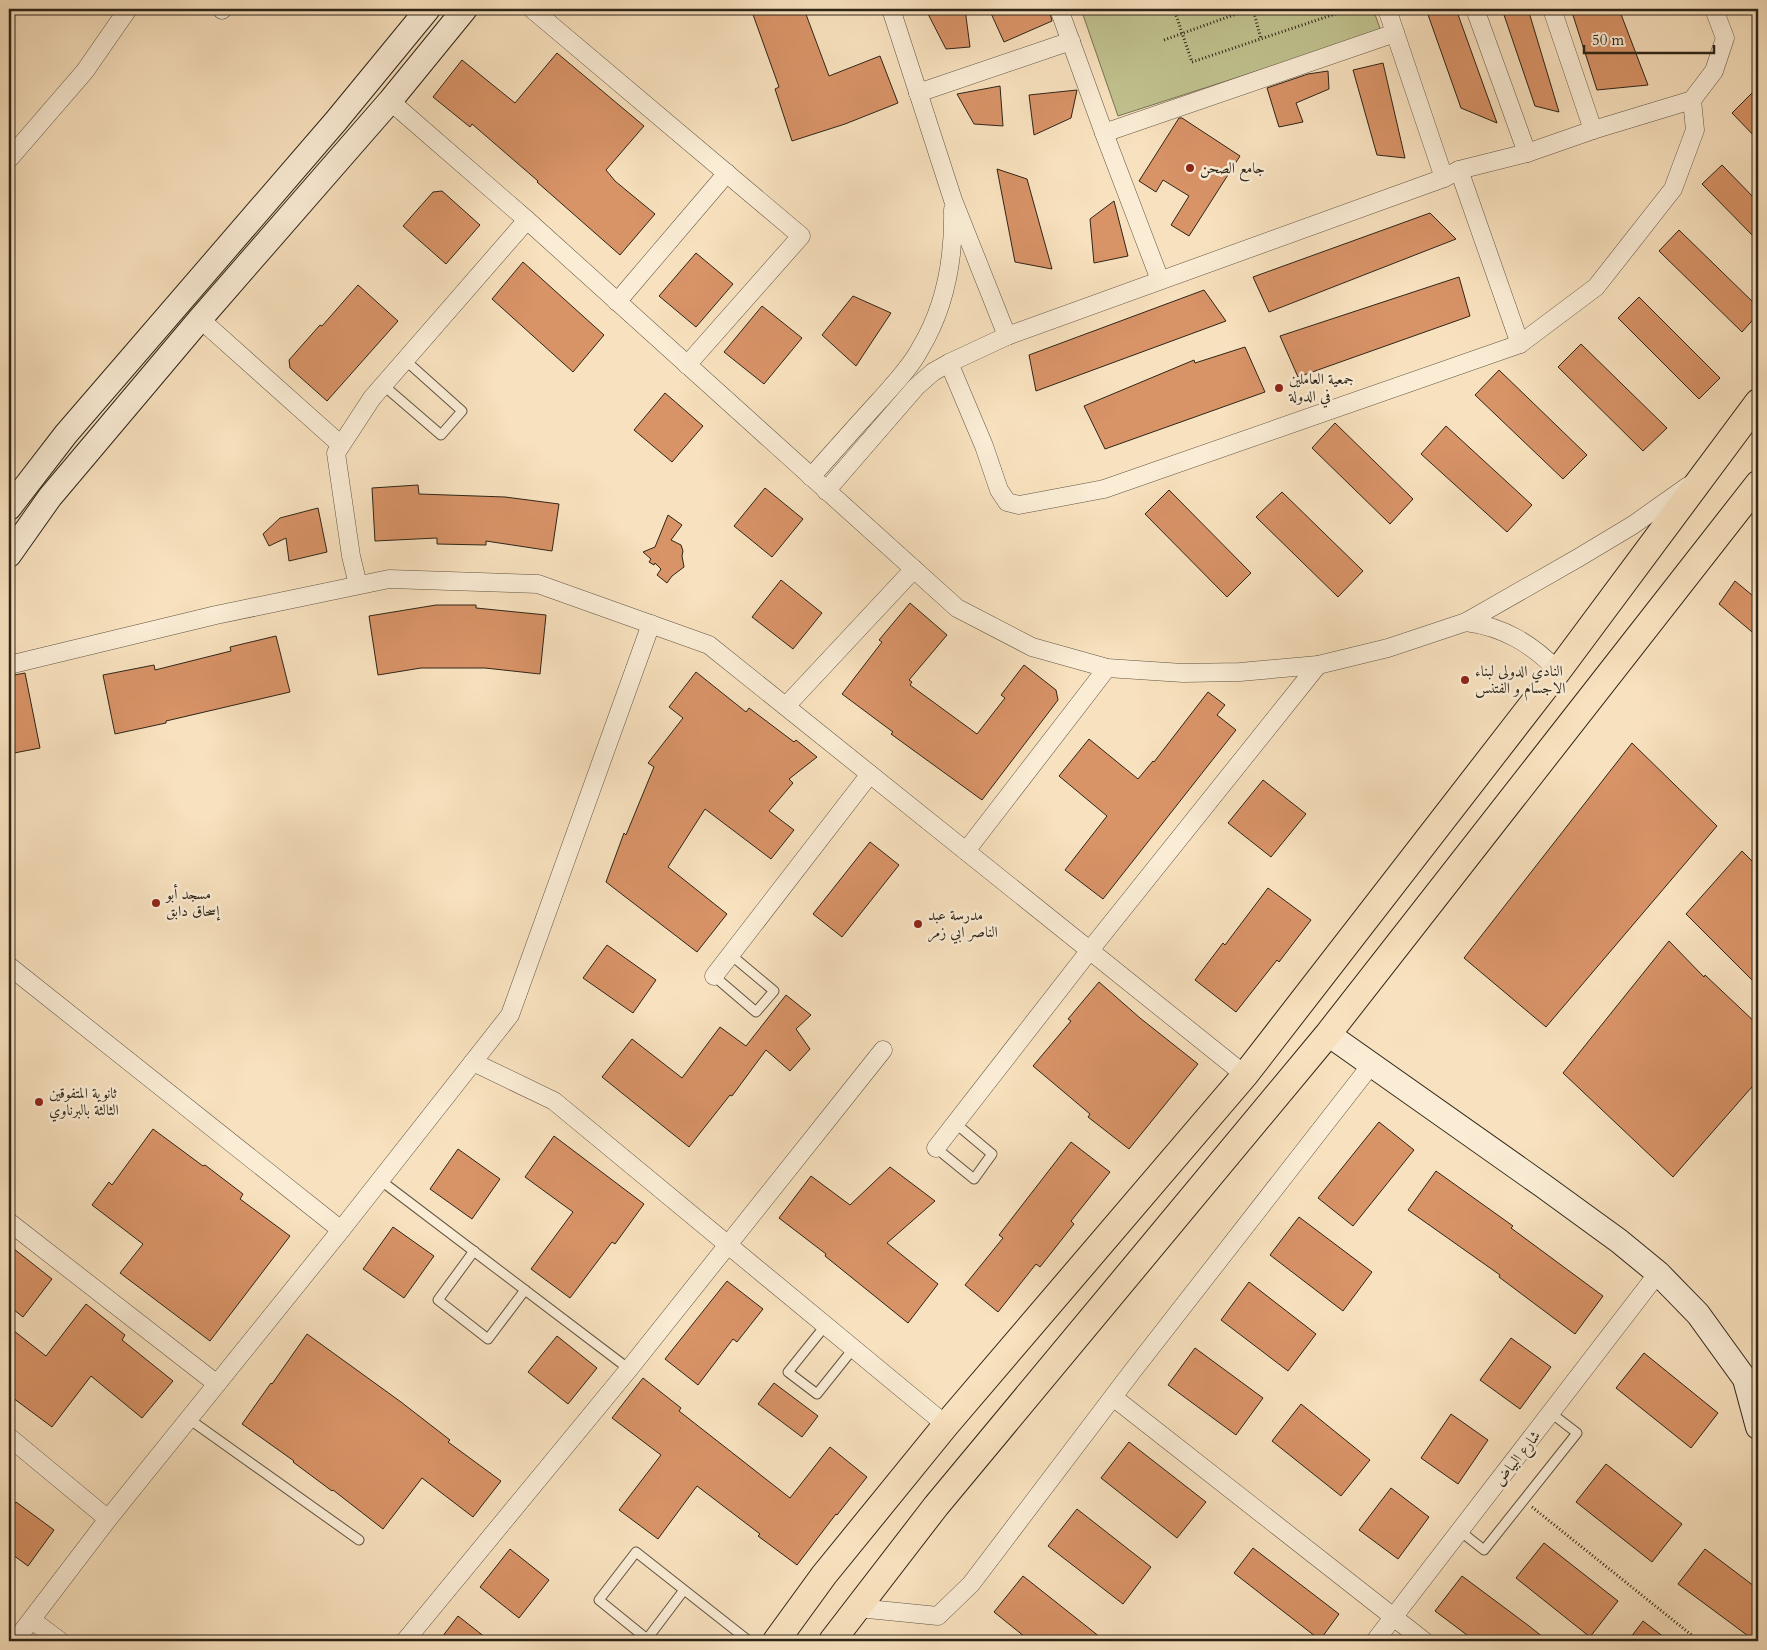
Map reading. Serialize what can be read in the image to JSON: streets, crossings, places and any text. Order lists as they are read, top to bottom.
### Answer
{
  "streets": {
    "street": ["شارع البياض"]
  },
  "places": [
    "جامع الصحن",
    "جمعية العاملين في الدولة",
    "النادي الدولي لبناء الاجسام و الفتنس",
    "مسجد أبو إسحاق دابق",
    "مدرسة عبد الناصر ابي زمر",
    "ثانوية المتفوقين الثالثة بالبرناوي"
  ],
  "scale_bar": "50 m"
}
